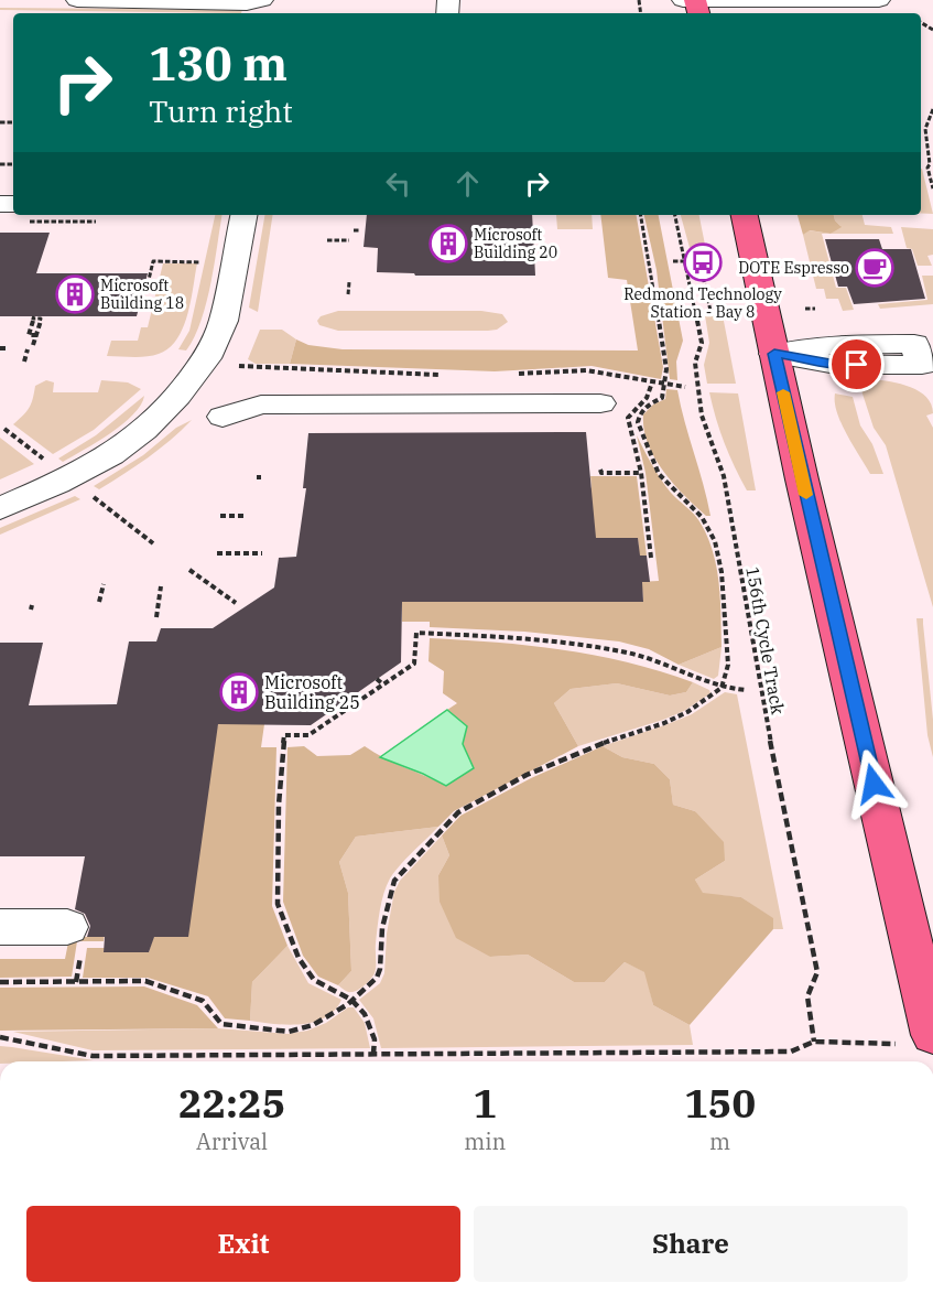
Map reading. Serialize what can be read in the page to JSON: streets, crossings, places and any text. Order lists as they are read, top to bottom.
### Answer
{
  "streets": {
    "path": ["156th Cycle Track"]
  },
  "places": {
    "building": ["Microsoft Building 20", "Microsoft Building 18", "Microsoft Building 25"],
    "bus stop": ["Redmond Technology Station - Bay 8"],
    "cafe": ["DOTE Espresso"]
  },
  "page": {
    "turn": ["130 m", "Turn right"],
    "eta": [
      "22:25",
      "Arrival",
      "1",
      "min",
      "150",
      "m"
    ],
    "buttons": ["Exit", "Share"]
  }
}
